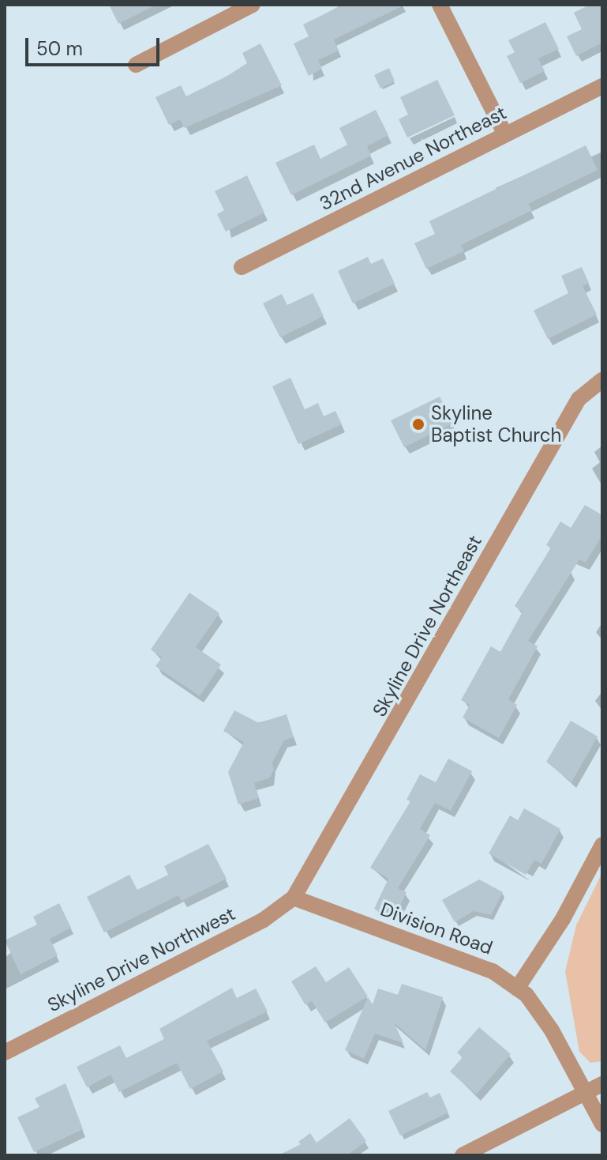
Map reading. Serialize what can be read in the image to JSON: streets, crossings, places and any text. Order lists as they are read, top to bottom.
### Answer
{
  "streets": {
    "street": [
      "32nd Avenue Northeast",
      "Skyline Drive Northeast",
      "Division Road",
      "Skyline Drive Northwest"
    ]
  },
  "crossings": [
    ["Skyline Drive Northeast", "Division Road"],
    ["Skyline Drive Northeast", "Skyline Drive Northwest"],
    ["Division Road", "Skyline Drive Northwest"]
  ],
  "places": ["Skyline Baptist Church"],
  "scale_bar": "50 m"
}
